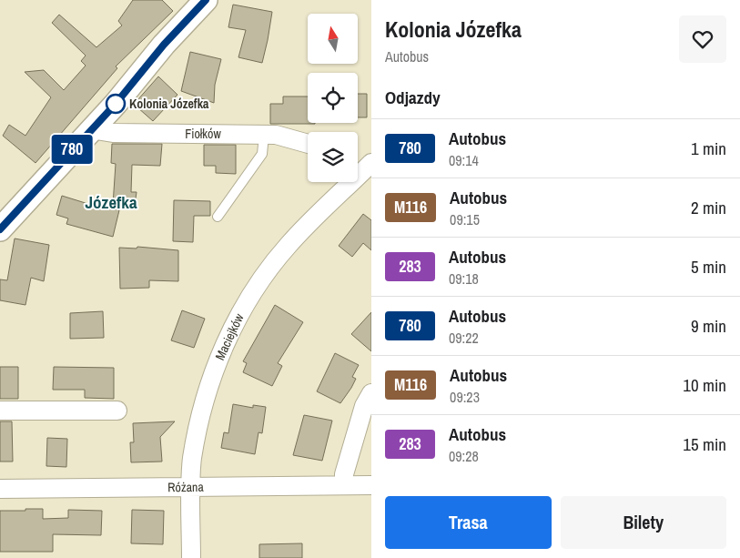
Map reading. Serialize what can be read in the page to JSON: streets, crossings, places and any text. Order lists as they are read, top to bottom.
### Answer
{
  "streets": {
    "street": ["Fiołków", "Maciejków", "Różana"]
  },
  "crossings": [
    ["Maciejków", "Różana"]
  ],
  "districts": ["Józefka"],
  "places": ["Kolonia Józefka"],
  "lines": ["bus line 780"],
  "north": "top",
  "page": {
    "on_map": "780",
    "heading": [
      ["Kolonia Józefka", "Autobus"],
      "Odjazdy"
    ],
    "list": [
      {
        "mark": "780",
        "name": "Autobus",
        "note": "09:14",
        "value": "1 min"
      },
      {
        "mark": "M116",
        "name": "Autobus",
        "note": "09:15",
        "value": "2 min"
      },
      {
        "mark": "283",
        "name": "Autobus",
        "note": "09:18",
        "value": "5 min"
      },
      {
        "mark": "780",
        "name": "Autobus",
        "note": "09:22",
        "value": "9 min"
      },
      {
        "mark": "M116",
        "name": "Autobus",
        "note": "09:23",
        "value": "10 min"
      },
      {
        "mark": "283",
        "name": "Autobus",
        "note": "09:28",
        "value": "15 min"
      }
    ],
    "buttons": ["Trasa", "Bilety"]
  }
}
